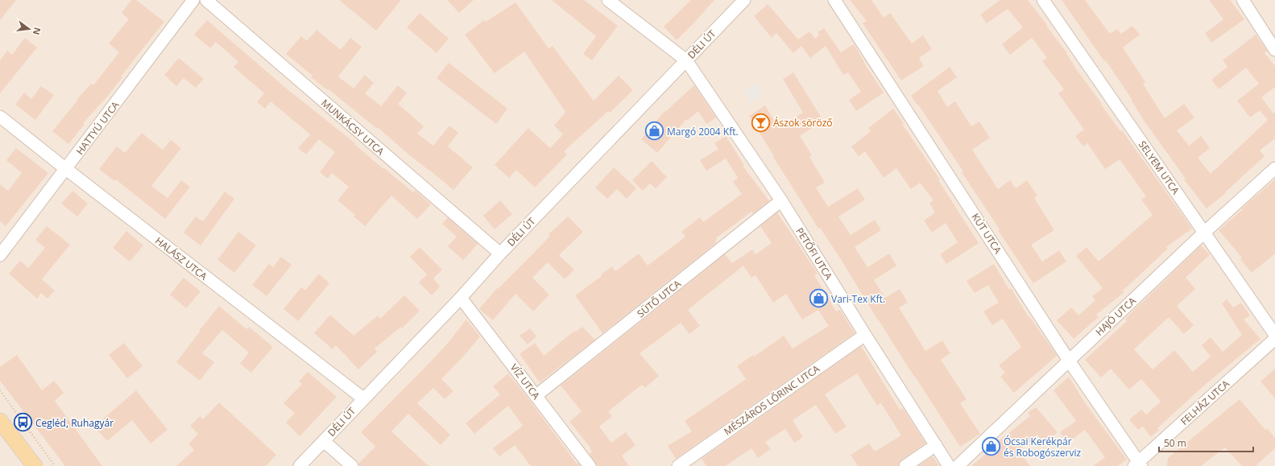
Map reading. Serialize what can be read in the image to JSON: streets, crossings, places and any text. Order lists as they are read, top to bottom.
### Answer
{
  "streets": {
    "street": [
      "DÉLI ÚT",
      "MUNKÁCSY UTCA",
      "HATTYÚ UTCA",
      "SELYEM UTCA",
      "KÚT UTCA",
      "PETŐFI UTCA",
      "HALÁSZ UTCA",
      "SÜTŐ UTCA",
      "HAJÓ UTCA",
      "VÍZ UTCA",
      "MÉSZÁROS LŐRINC UTCA",
      "FELHÁZ UTCA"
    ]
  },
  "crossings": [
    ["DÉLI ÚT", "MUNKÁCSY UTCA"],
    ["DÉLI ÚT", "PETŐFI UTCA"],
    ["DÉLI ÚT", "HALÁSZ UTCA"],
    ["DÉLI ÚT", "VÍZ UTCA"],
    ["HATTYÚ UTCA", "HALÁSZ UTCA"],
    ["SELYEM UTCA", "HAJÓ UTCA"],
    ["KÚT UTCA", "HAJÓ UTCA"],
    ["KÚT UTCA", "FELHÁZ UTCA"],
    ["PETŐFI UTCA", "SÜTŐ UTCA"],
    ["PETŐFI UTCA", "MÉSZÁROS LŐRINC UTCA"],
    ["SÜTŐ UTCA", "VÍZ UTCA"]
  ],
  "places": {
    "bar": ["Ászok söröző"],
    "shop": ["Margó 2004 Kft.", "Vari-Tex Kft.", "Ócsai Kerékpár és Robogószerviz"],
    "bus stop": ["Cegléd, Ruhagyár"]
  },
  "scale_bar": "50 m",
  "north": "right"
}
